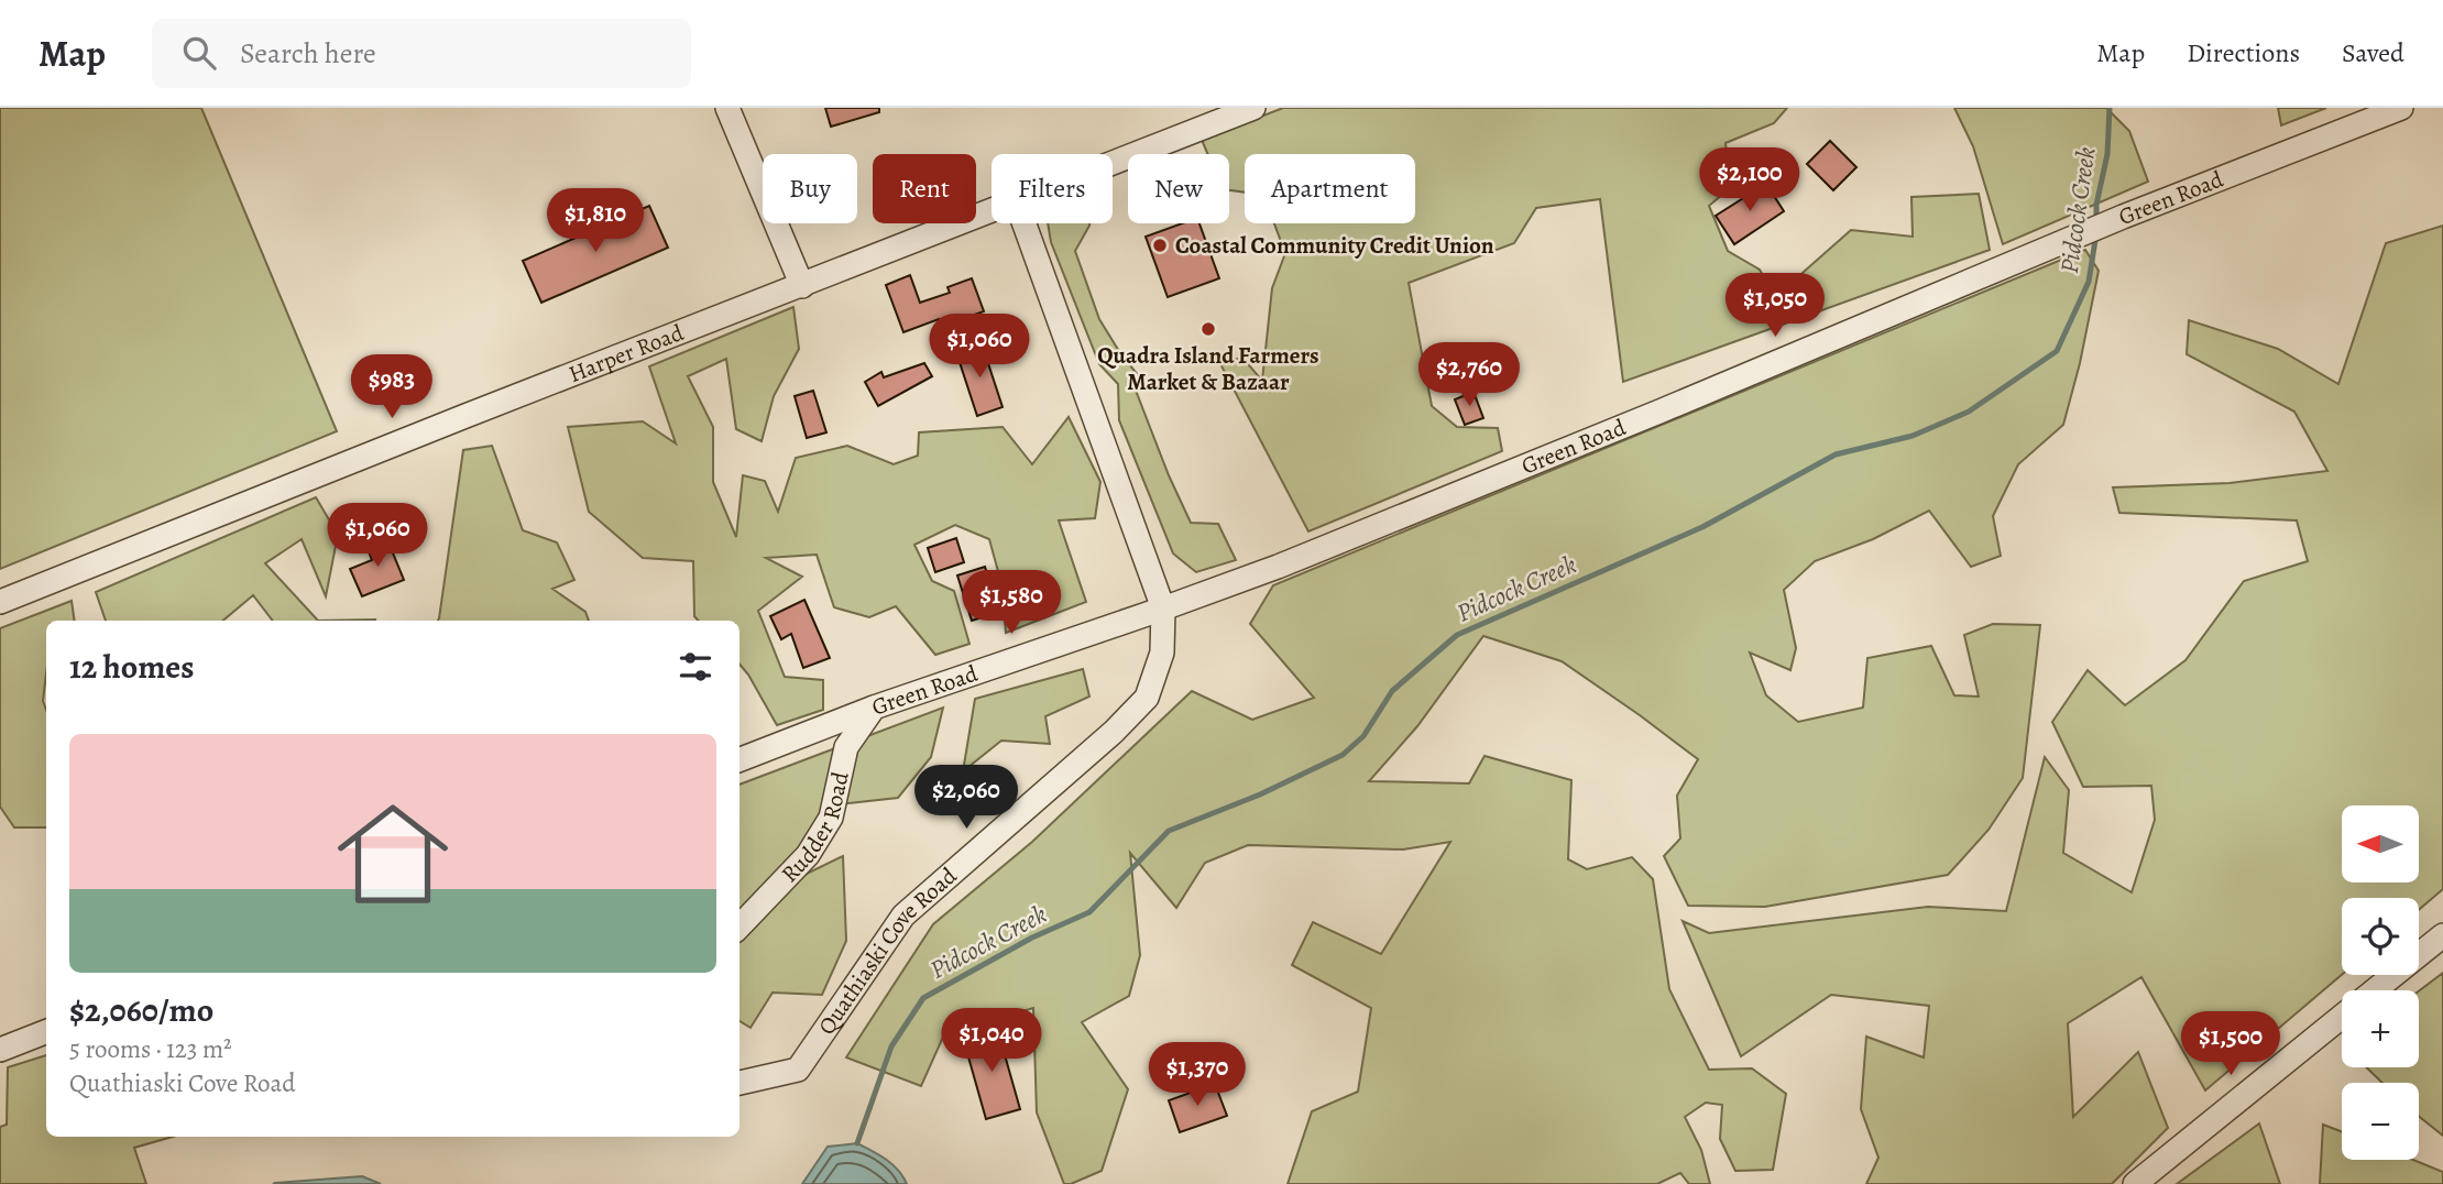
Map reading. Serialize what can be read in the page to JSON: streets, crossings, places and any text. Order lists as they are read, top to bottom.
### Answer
{
  "streets": {
    "street": [
      "Green Road",
      "Harper Road",
      "Rudder Road",
      "Quathiaski Cove Road"
    ]
  },
  "crossings": [
    ["Green Road", "Rudder Road"],
    ["Green Road", "Quathiaski Cove Road"]
  ],
  "water": ["Pidcock Creek"],
  "places": ["Coastal Community Credit Union", "Quadra Island Farmers Market & Bazaar"],
  "north": "left",
  "page": {
    "header": "Map",
    "search": "Search here",
    "nav": ["Map", "Directions", "Saved"],
    "price": [
      "$2,100",
      "$1,810",
      "$1,050",
      "$1,060",
      "$2,760",
      "$983",
      "$1,060",
      "$1,580",
      "$2,060",
      "$1,040",
      "$1,500",
      "$1,370"
    ],
    "chip": [
      "Buy",
      "Rent",
      "Filters",
      "New",
      "Apartment"
    ],
    "heading": "12 homes",
    "list": [
      {
        "name": "$2,060/mo",
        "note": "5 rooms · 123 m² · Quathiaski Cove Road"
      }
    ],
    "map_buttons": ["+", "−"]
  }
}
